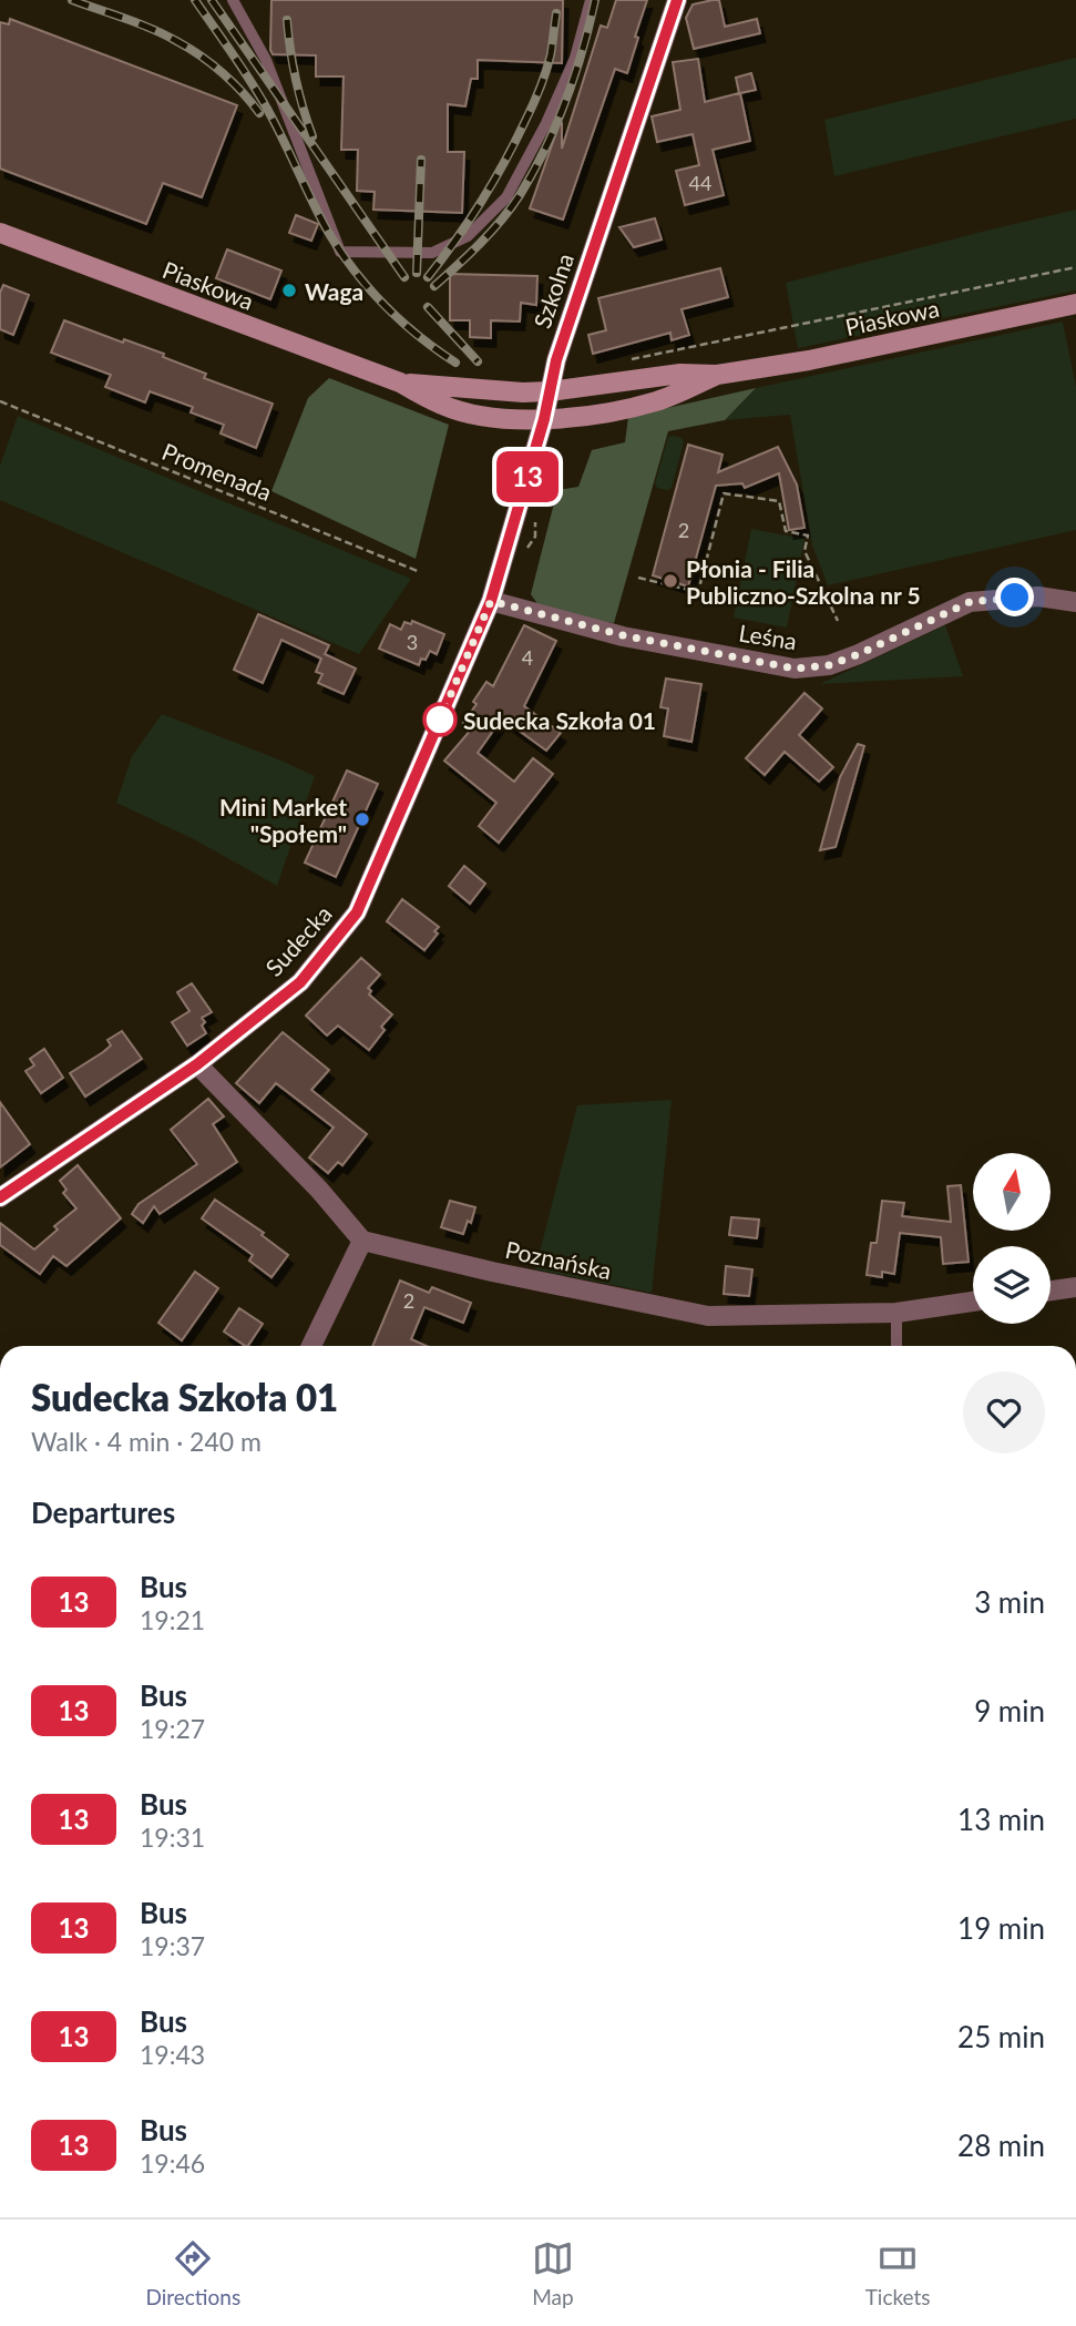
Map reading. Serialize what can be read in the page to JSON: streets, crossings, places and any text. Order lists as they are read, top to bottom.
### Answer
{
  "streets": {
    "main road": ["Piaskowa"],
    "street": [
      "Szkolna",
      "Leśna",
      "Sudecka",
      "Poznańska"
    ],
    "path": ["Promenada"]
  },
  "crossings": [
    ["Piaskowa", "Szkolna"],
    ["Szkolna", "Leśna"],
    ["Szkolna", "Sudecka"],
    ["Leśna", "Sudecka"]
  ],
  "places": [
    "Waga",
    "Płonia - Filia Publiczno-Szkolna nr 5",
    "Sudecka Szkoła 01",
    "Mini Market \"Społem\""
  ],
  "lines": ["bus line 13"],
  "house_numbers": [
    "44",
    "2",
    "3",
    "4",
    "2"
  ],
  "north": "top",
  "page": {
    "on_map": "13",
    "heading": [
      ["Sudecka Szkoła 01", "Walk · 4 min · 240 m"],
      "Departures"
    ],
    "list": [
      {
        "mark": "13",
        "name": "Bus",
        "note": "19:21",
        "value": "3 min"
      },
      {
        "mark": "13",
        "name": "Bus",
        "note": "19:27",
        "value": "9 min"
      },
      {
        "mark": "13",
        "name": "Bus",
        "note": "19:31",
        "value": "13 min"
      },
      {
        "mark": "13",
        "name": "Bus",
        "note": "19:37",
        "value": "19 min"
      },
      {
        "mark": "13",
        "name": "Bus",
        "note": "19:43",
        "value": "25 min"
      },
      {
        "mark": "13",
        "name": "Bus",
        "note": "19:46",
        "value": "28 min"
      }
    ],
    "tabs": ["Directions", "Map", "Tickets"]
  }
}
